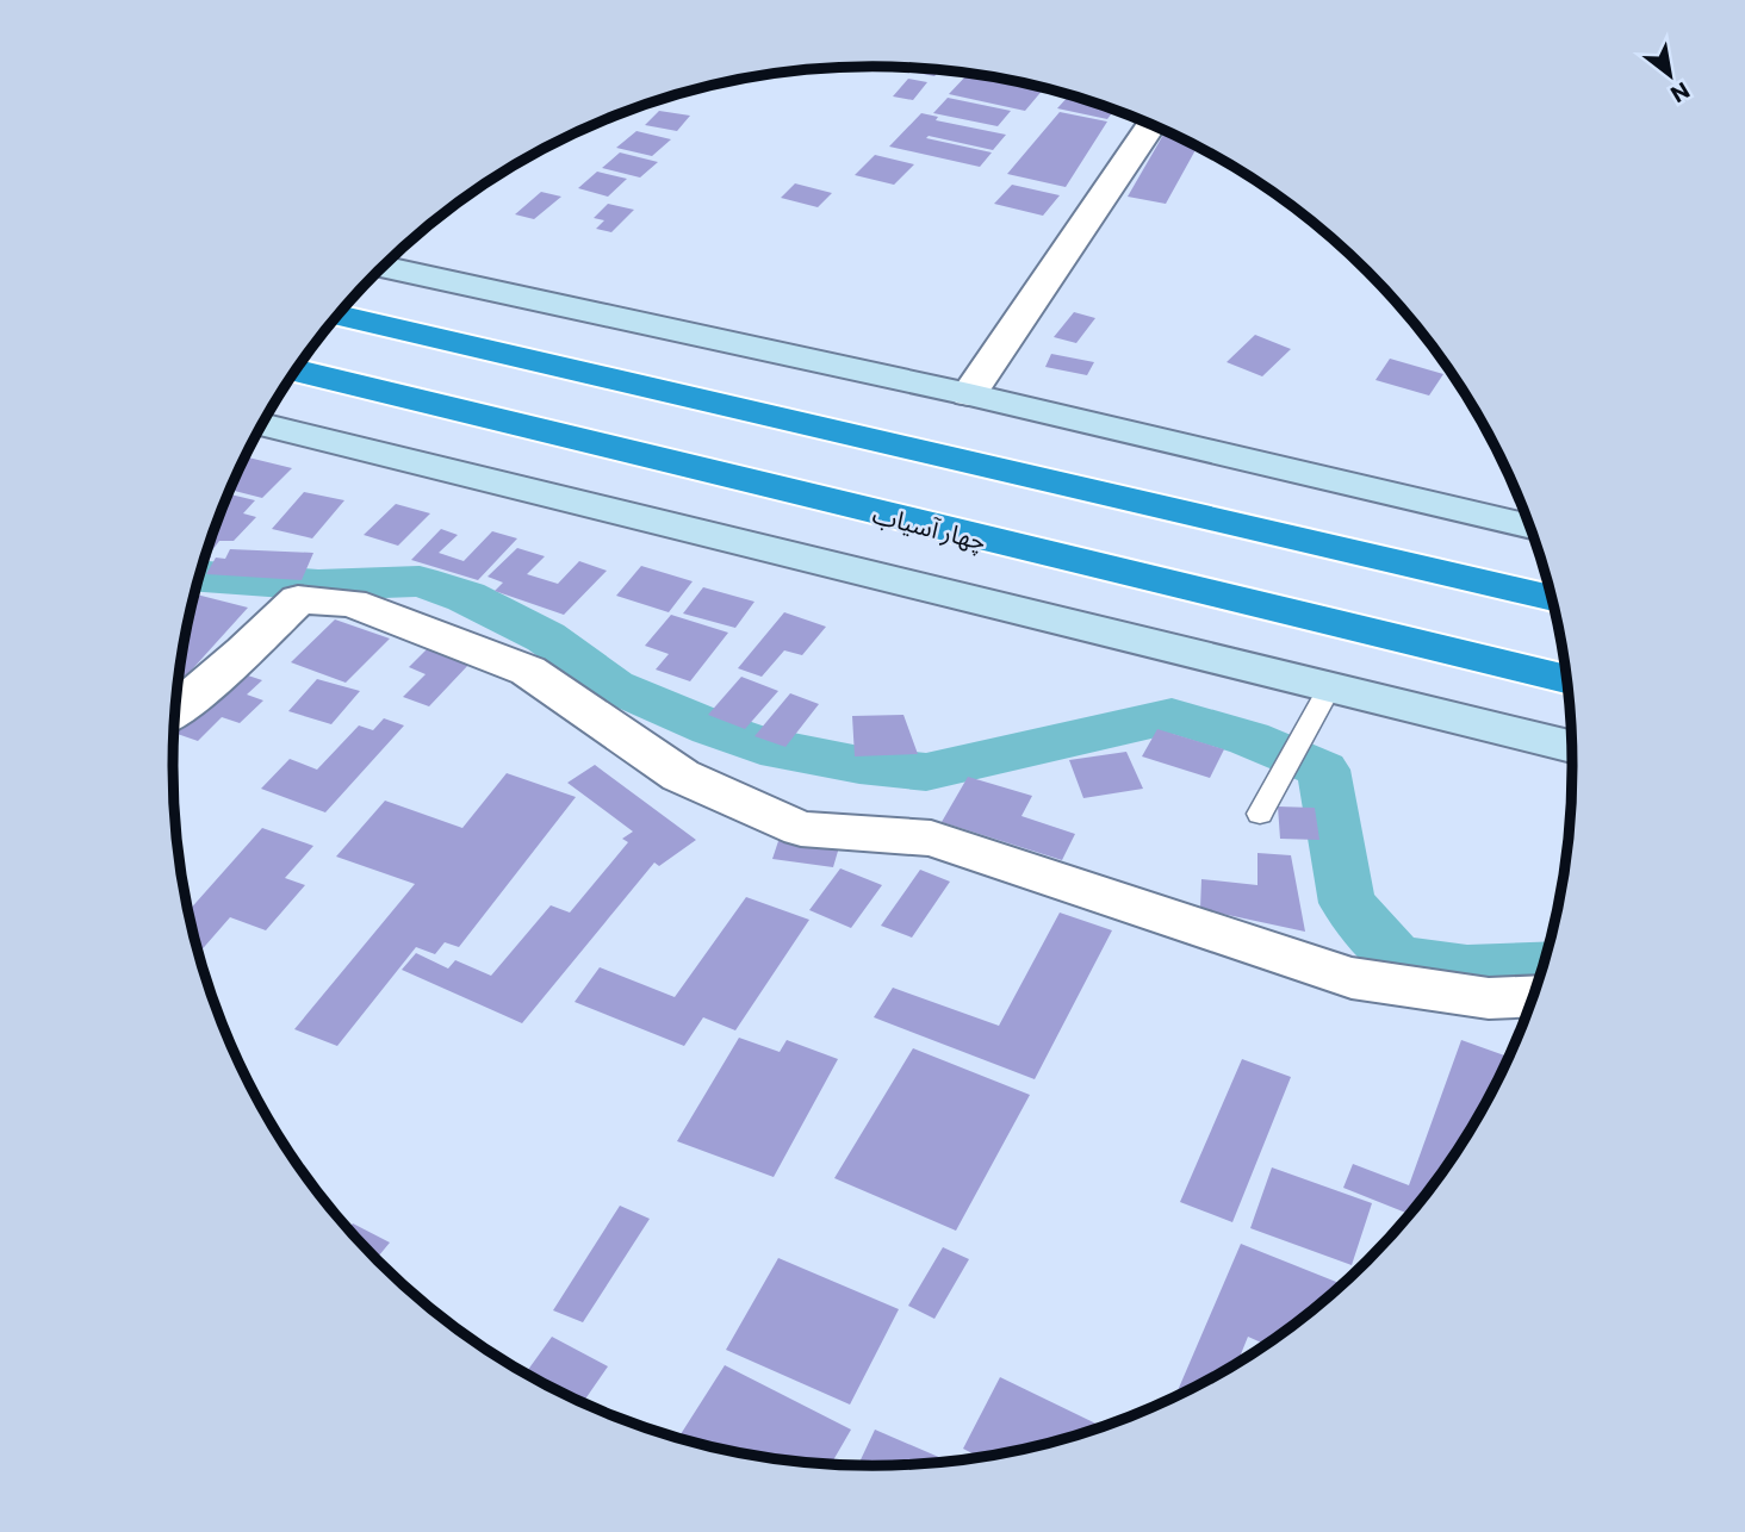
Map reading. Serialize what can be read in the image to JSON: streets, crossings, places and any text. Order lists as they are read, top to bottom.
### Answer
{
  "streets": {
    "highway": ["چهار آسیاب"]
  },
  "north": "bottom right"
}
